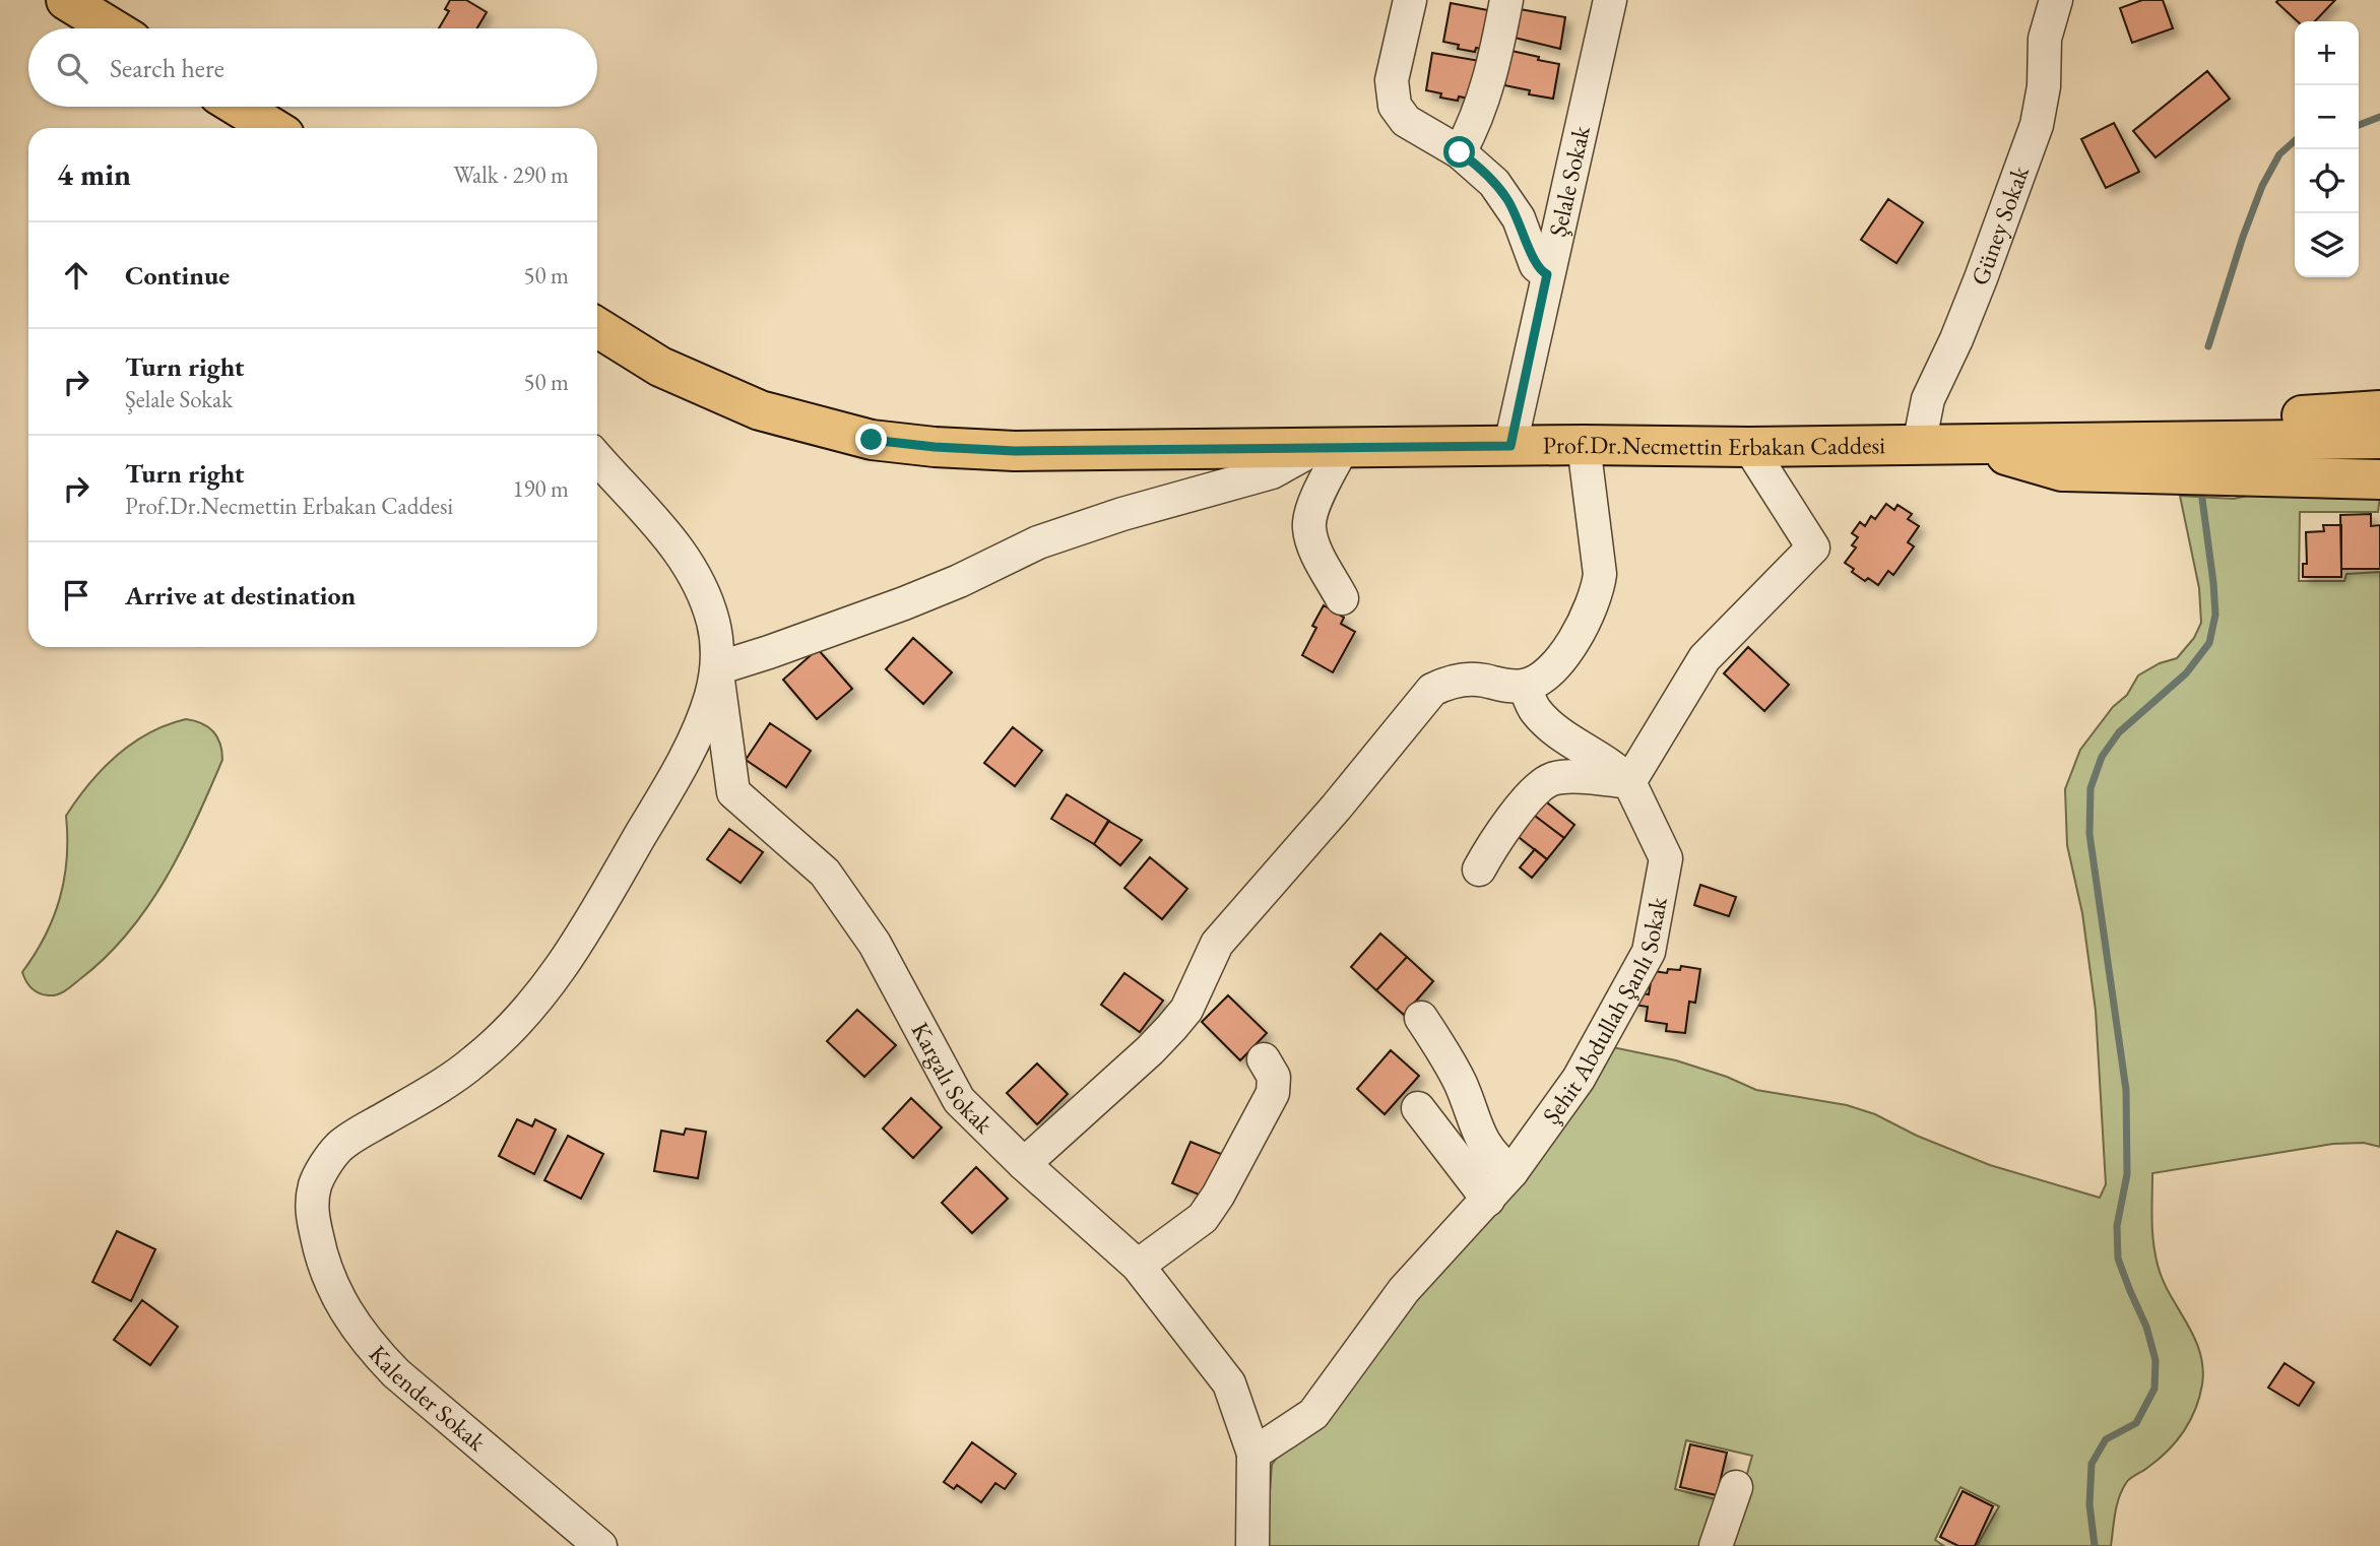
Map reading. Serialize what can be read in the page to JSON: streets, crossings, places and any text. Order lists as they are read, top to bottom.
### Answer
{
  "streets": {
    "main road": ["Prof.Dr.Necmettin Erbakan Caddesi"],
    "street": [
      "Şelale Sokak",
      "Güney Sokak",
      "Şehit Abdullah Şanlı Sokak",
      "Kargalı Sokak",
      "Kalender Sokak"
    ]
  },
  "crossings": [
    ["Şelale Sokak", "Prof.Dr.Necmettin Erbakan Caddesi"],
    ["Güney Sokak", "Prof.Dr.Necmettin Erbakan Caddesi"],
    ["Şehit Abdullah Şanlı Sokak", "Kargalı Sokak"],
    ["Kargalı Sokak", "Kalender Sokak"]
  ],
  "page": {
    "map_buttons": ["+", "−"],
    "search": "Search here",
    "heading": ["4 min", "Walk · 290 m"],
    "list": [
      ["Continue", "50 m"],
      ["Turn right", "Şelale Sokak", "50 m"],
      ["Turn right", "Prof.Dr.Necmettin Erbakan Caddesi", "190 m"],
      "Arrive at destination"
    ]
  }
}
